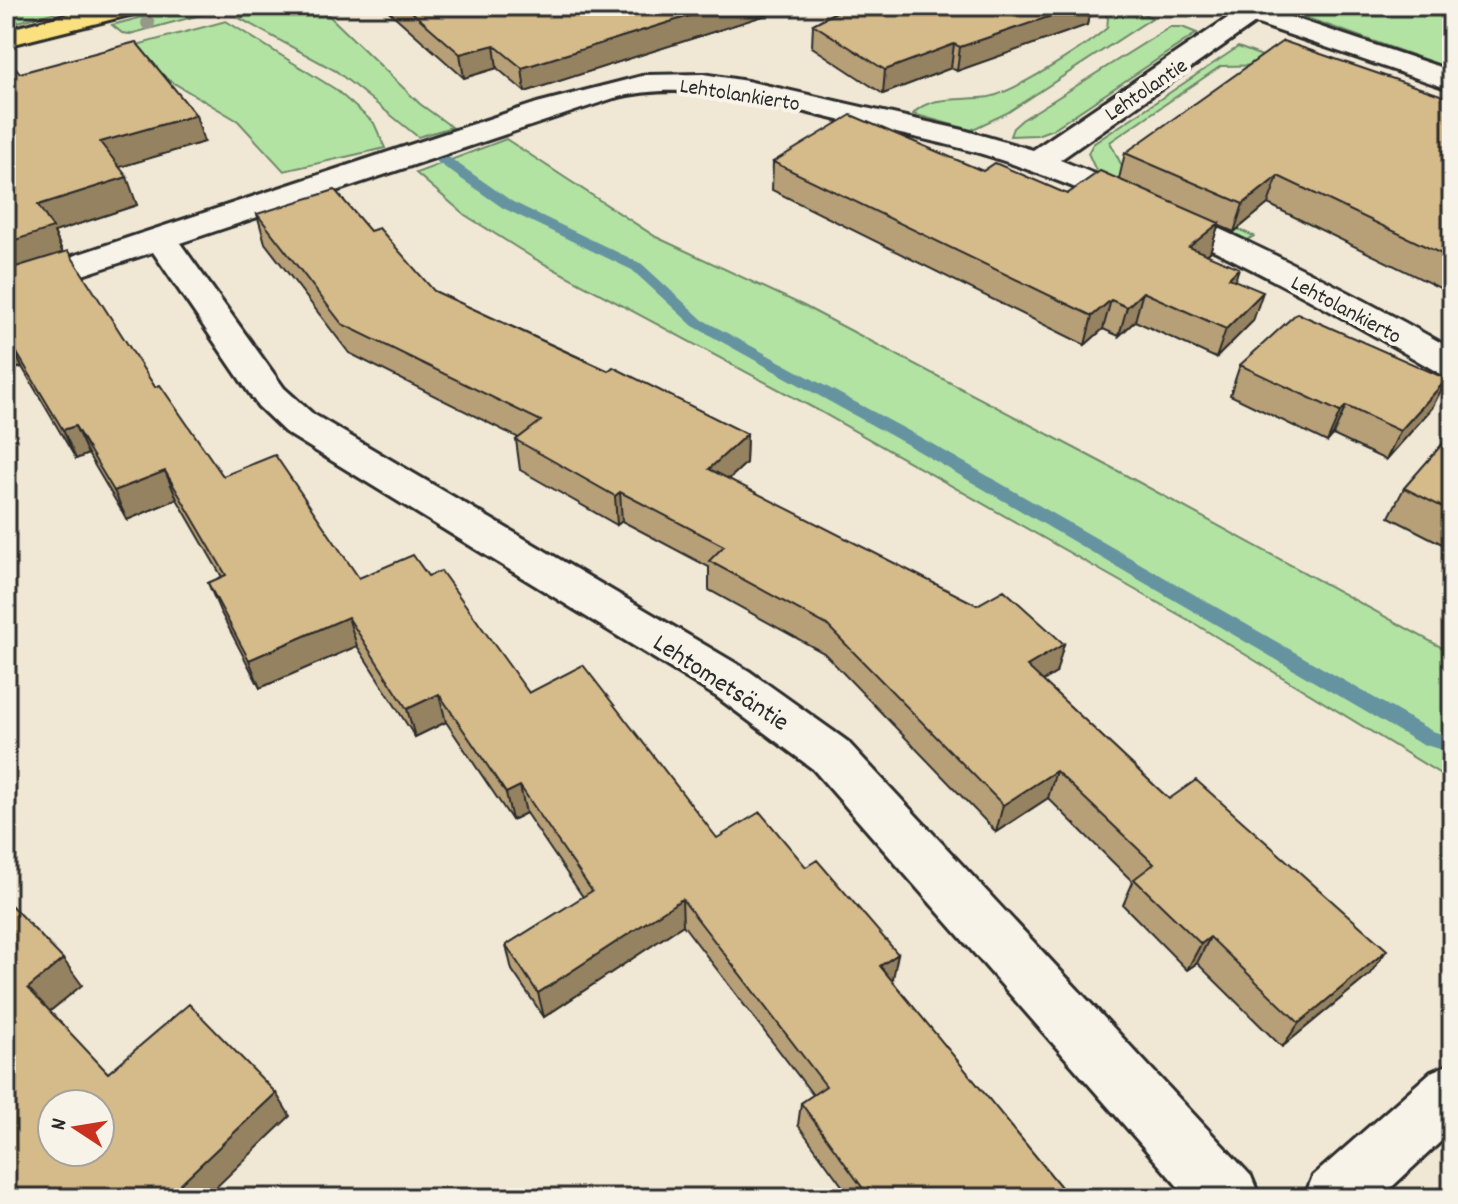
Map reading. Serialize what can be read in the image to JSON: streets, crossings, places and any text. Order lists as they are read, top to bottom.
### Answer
{
  "streets": {
    "street": ["Lehtolantie", "Lehtolankierto", "Lehtometsäntie"]
  },
  "crossings": [
    ["Lehtolantie", "Lehtolankierto"],
    ["Lehtolankierto", "Lehtometsäntie"]
  ],
  "north": "left"
}
